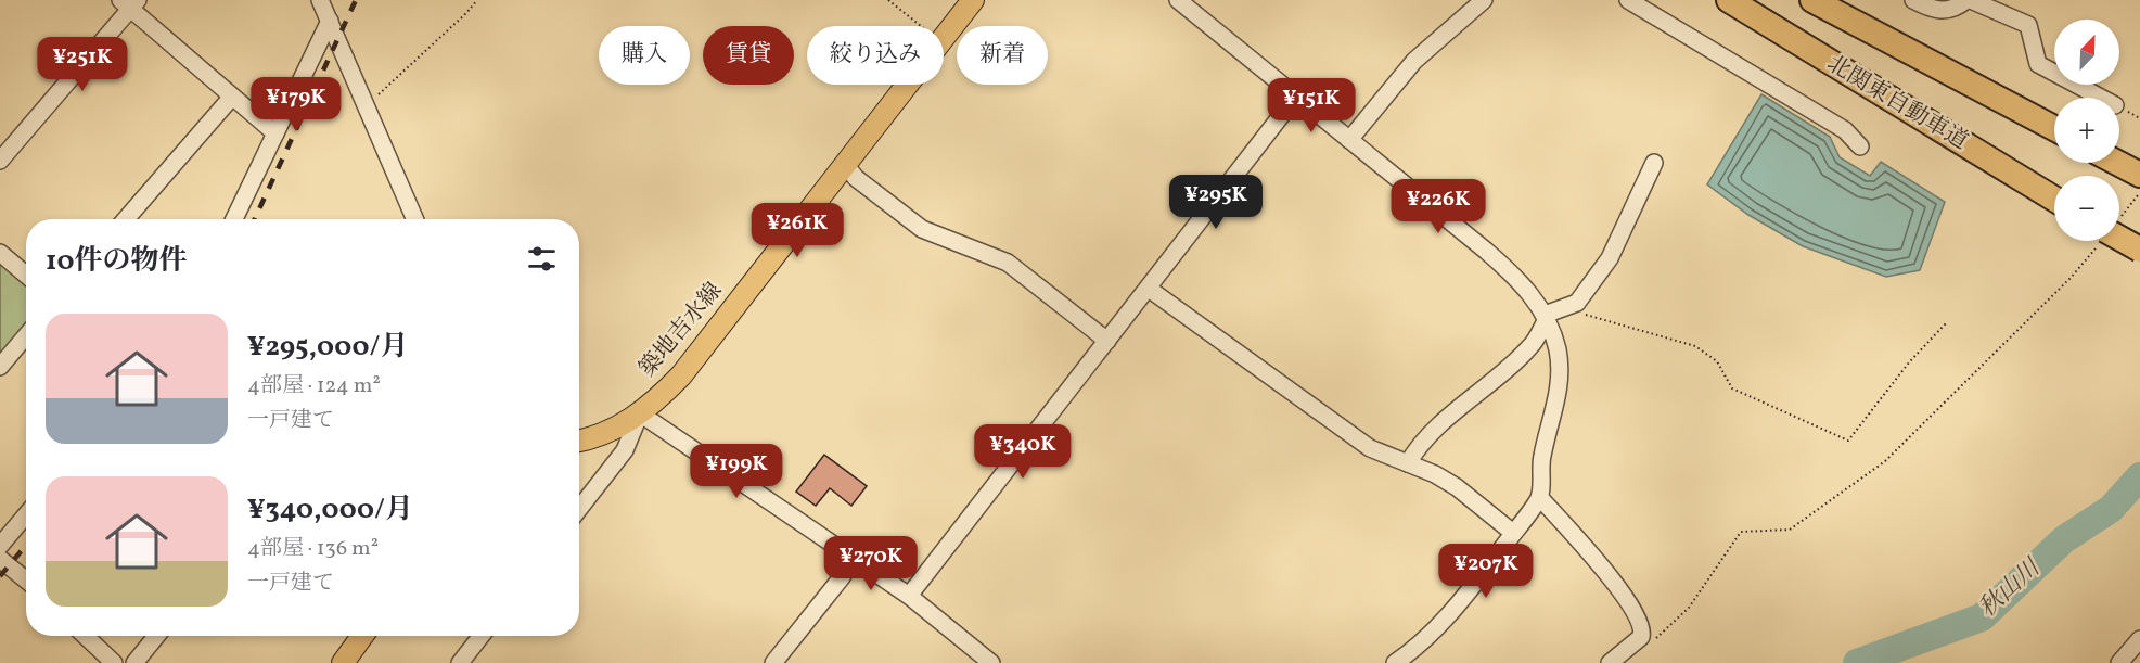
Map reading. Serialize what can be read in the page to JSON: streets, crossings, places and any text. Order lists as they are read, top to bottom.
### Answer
{
  "streets": {
    "highway": ["北関東自動車道"],
    "main road": ["築地吉水線"]
  },
  "water": ["秋山川"],
  "north": "top right",
  "page": {
    "map_buttons": ["+", "−"],
    "chip": [
      "購入",
      "賃貸",
      "絞り込み",
      "新着"
    ],
    "price": [
      "¥251K",
      "¥179K",
      "¥151K",
      "¥295K",
      "¥226K",
      "¥261K",
      "¥340K",
      "¥199K",
      "¥270K",
      "¥207K"
    ],
    "heading": "10件の物件",
    "list": [
      {
        "name": "¥295,000/月",
        "note": "4部屋 · 124 m² · 一戸建て"
      },
      {
        "name": "¥340,000/月",
        "note": "4部屋 · 136 m² · 一戸建て"
      }
    ]
  }
}
